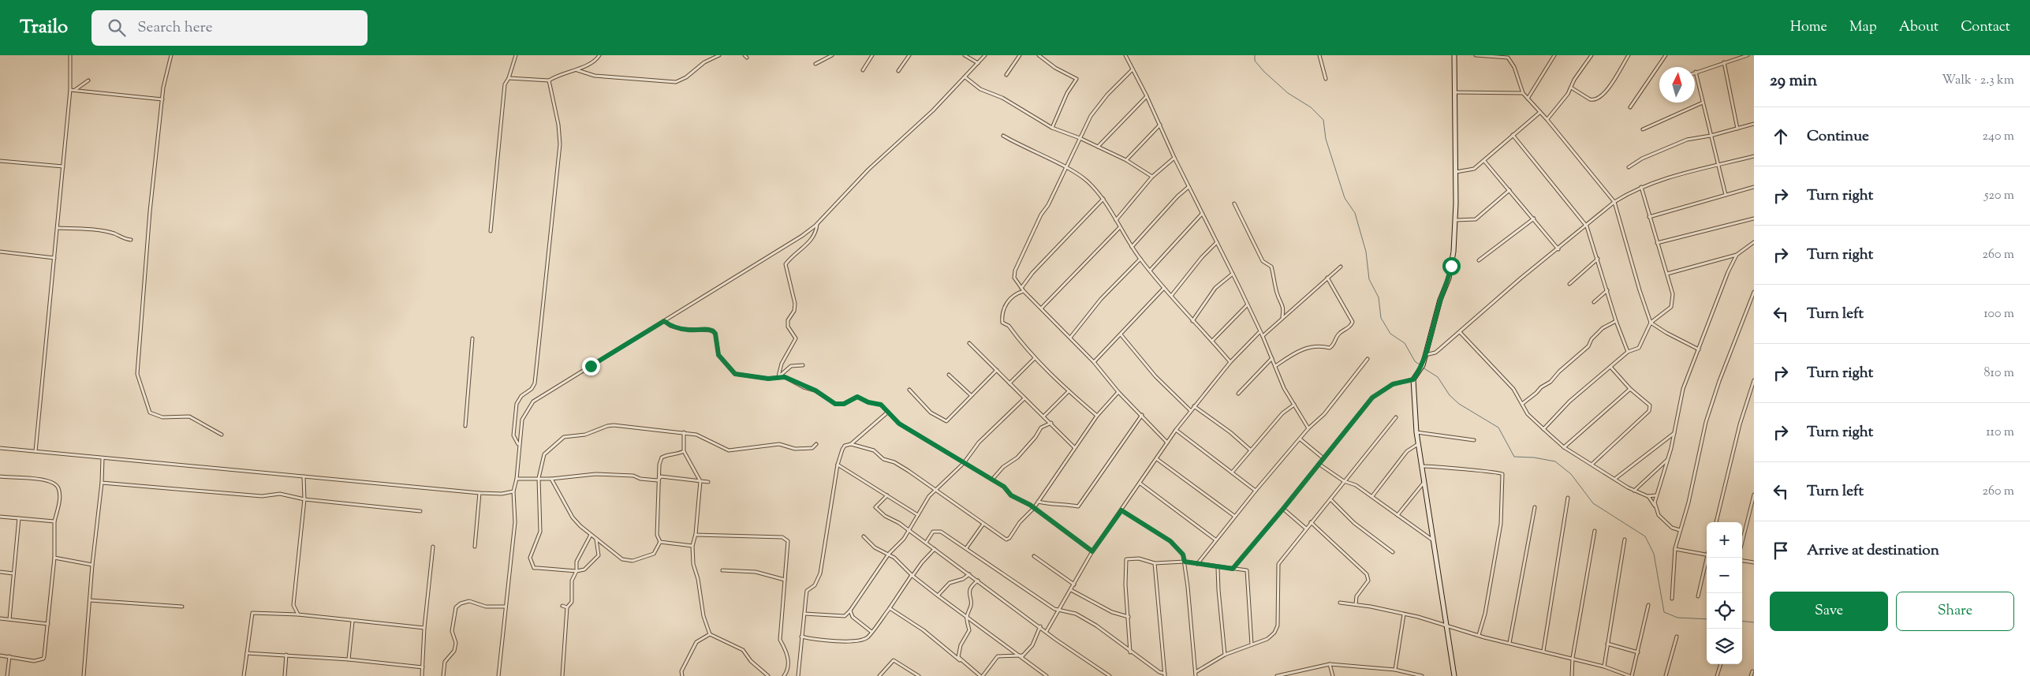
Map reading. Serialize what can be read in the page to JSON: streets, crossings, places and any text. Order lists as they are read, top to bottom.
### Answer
{
  "north": "top",
  "page": {
    "header": "Trailo",
    "search": "Search here",
    "nav": [
      "Home",
      "Map",
      "About",
      "Contact"
    ],
    "heading": ["29 min", "Walk · 2.3 km"],
    "list": [
      ["Continue", "240 m"],
      ["Turn right", "520 m"],
      ["Turn right", "260 m"],
      ["Turn left", "100 m"],
      ["Turn right", "810 m"],
      ["Turn right", "110 m"],
      ["Turn left", "260 m"],
      "Arrive at destination"
    ],
    "map_buttons": ["+", "−"],
    "buttons": ["Save", "Share"]
  }
}
